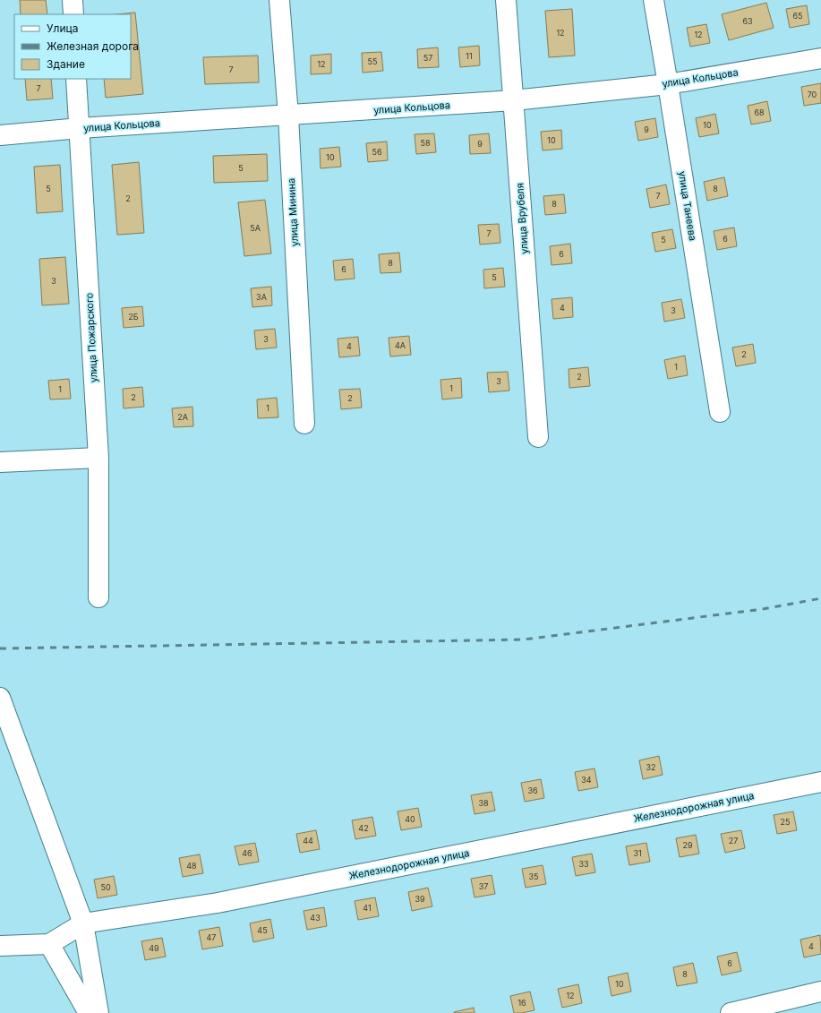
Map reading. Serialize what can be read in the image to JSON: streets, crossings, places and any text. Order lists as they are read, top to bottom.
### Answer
{
  "streets": {
    "street": [
      "улица Кольцова",
      "улица Танеева",
      "улица Минина",
      "улица Врубеля",
      "улица Пожарского",
      "Железнодорожная улица"
    ]
  },
  "crossings": [
    ["улица Кольцова", "улица Танеева"],
    ["улица Кольцова", "улица Минина"],
    ["улица Кольцова", "улица Врубеля"],
    ["улица Кольцова", "улица Пожарского"]
  ],
  "house_numbers": [
    "65",
    "63",
    "12",
    "12",
    "11",
    "57",
    "55",
    "12",
    "7",
    "7",
    "70",
    "68",
    "10",
    "9",
    "10",
    "58",
    "9",
    "56",
    "10",
    "5",
    "5",
    "8",
    "7",
    "2",
    "8",
    "5А",
    "7",
    "6",
    "5",
    "6",
    "8",
    "6",
    "5",
    "3",
    "3А",
    "4",
    "3",
    "2Б",
    "3",
    "4А",
    "4",
    "2",
    "1",
    "2",
    "3",
    "1",
    "1",
    "2",
    "2",
    "1",
    "2А",
    "32",
    "34",
    "36",
    "38",
    "40",
    "25",
    "42",
    "44",
    "27",
    "29",
    "46",
    "31",
    "33",
    "48",
    "35",
    "37",
    "50",
    "39",
    "41",
    "43",
    "45",
    "47",
    "4",
    "49",
    "6",
    "8",
    "10",
    "12",
    "16"
  ],
  "legend": ["Улица", "Железная дорога", "Здание"]
}
